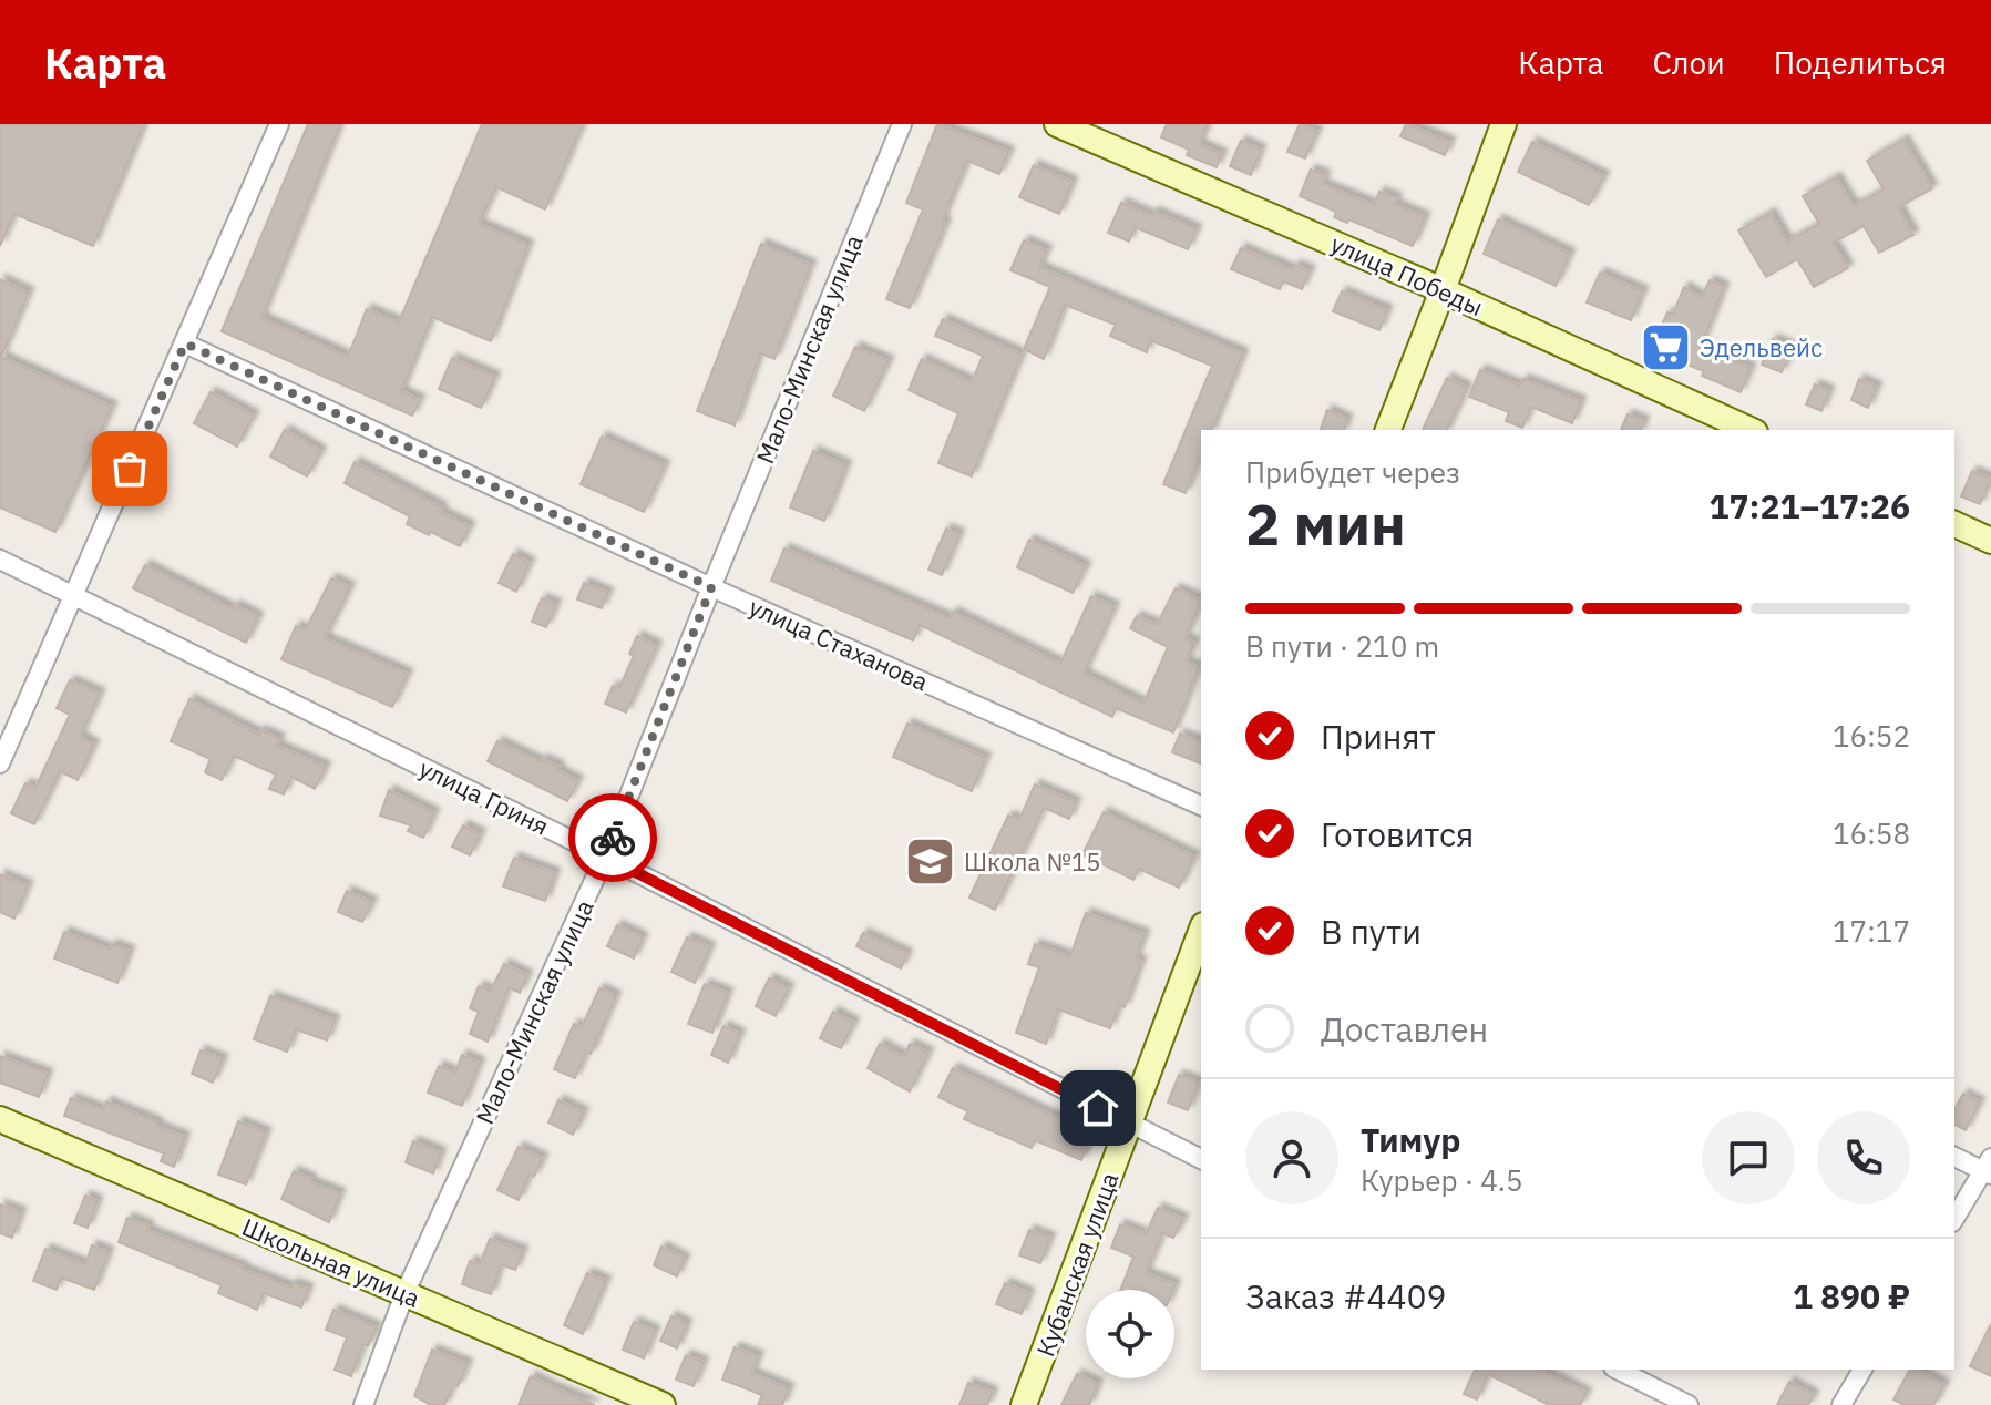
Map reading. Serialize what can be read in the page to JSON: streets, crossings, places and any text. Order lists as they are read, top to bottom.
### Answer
{
  "streets": {
    "street": [
      "улица Победы",
      "Мало-Минская улица",
      "улица Стаханова",
      "улица Гриня",
      "Школьная улица",
      "Кубанская улица"
    ]
  },
  "crossings": [
    ["Мало-Минская улица", "улица Стаханова"],
    ["Мало-Минская улица", "улица Гриня"],
    ["Мало-Минская улица", "Школьная улица"],
    ["улица Гриня", "Кубанская улица"]
  ],
  "places": {
    "supermarket": ["Эдельвейс"],
    "school or university": ["Школа №15"]
  },
  "page": {
    "header": "Карта",
    "nav": ["Карта", "Слои", "Поделиться"],
    "heading": ["2 мин", "Прибудет через", "17:21–17:26"],
    "panel": [
      "Тимур",
      "Курьер · 4.5",
      "Заказ #4409",
      "1 890 ₽"
    ],
    "bar": "В пути · 210 m",
    "list": [
      ["Принят", "16:52"],
      ["Готовится", "16:58"],
      ["В пути", "17:17"],
      "Доставлен"
    ]
  }
}
